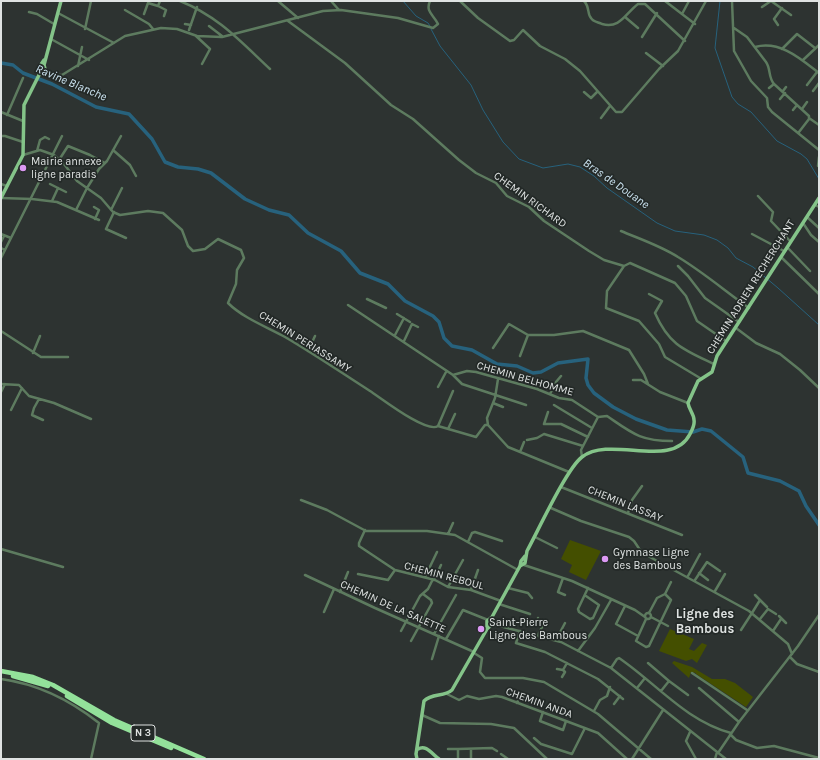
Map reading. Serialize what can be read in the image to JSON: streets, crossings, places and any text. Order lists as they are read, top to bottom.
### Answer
{
  "streets": {
    "highway": ["N 3"],
    "main road": ["CHEMIN ADRIEN RECHERCHANT"],
    "street": [
      "CHEMIN RICHARD",
      "CHEMIN PERIASSAMY",
      "CHEMIN BELHOMME",
      "CHEMIN LASSAY",
      "CHEMIN REBOUL",
      "CHEMIN DE LA SALETTE",
      "CHEMIN ANDA"
    ]
  },
  "crossings": [
    ["CHEMIN RICHARD", "CHEMIN ADRIEN RECHERCHANT"]
  ],
  "districts": ["Ligne des Bambous"],
  "water": ["Ravine Blanche", "Bras de Douane"],
  "places": ["Mairie annexe ligne paradis", "Gymnase Ligne des Bambous", "Saint-Pierre Ligne des Bambous"]
}
